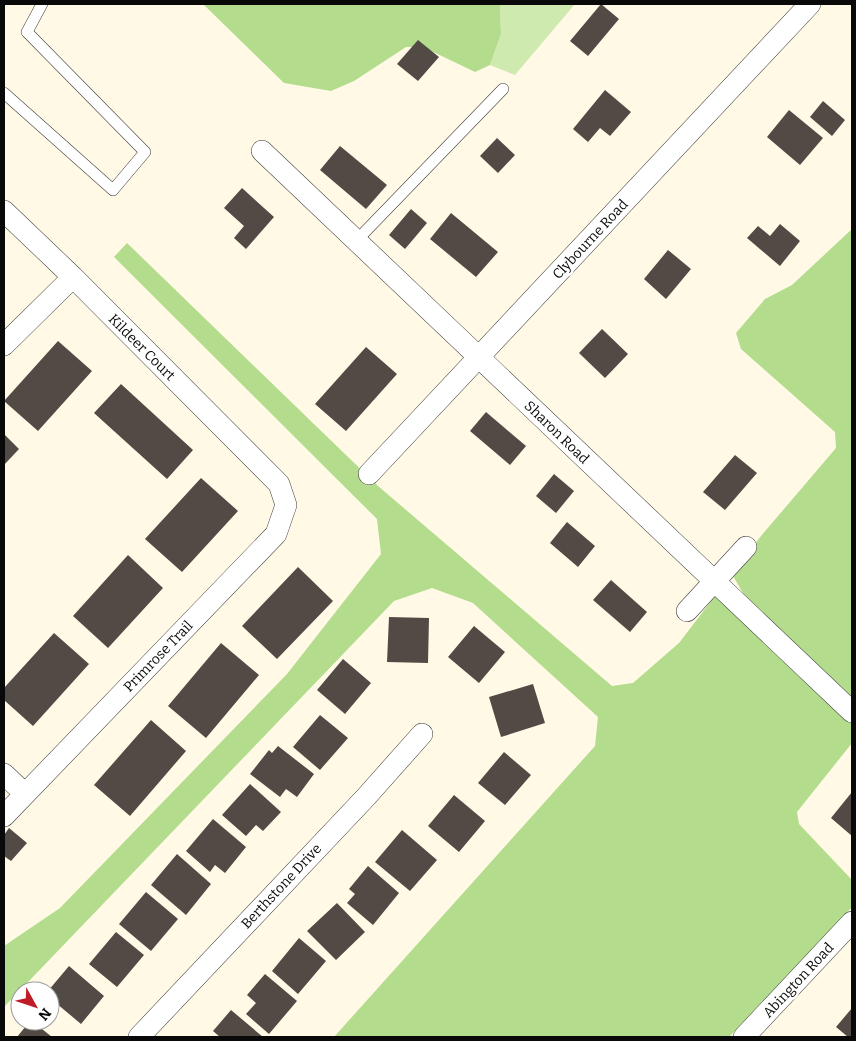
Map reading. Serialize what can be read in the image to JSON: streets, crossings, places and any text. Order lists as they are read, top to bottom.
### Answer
{
  "streets": {
    "street": [
      "Clybourne Road",
      "Kildeer Court",
      "Sharon Road",
      "Primrose Trail",
      "Berthstone Drive",
      "Abington Road"
    ]
  },
  "crossings": [
    ["Clybourne Road", "Sharon Road"],
    ["Kildeer Court", "Primrose Trail"]
  ],
  "north": "bottom right"
}
